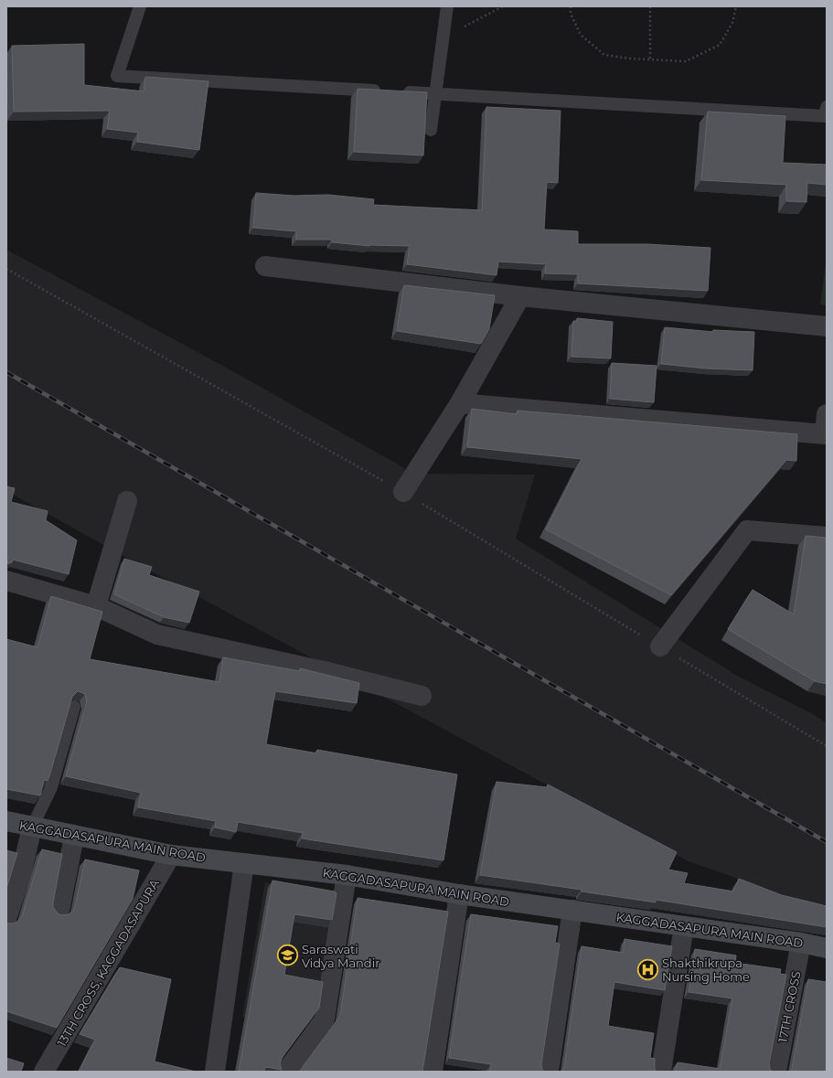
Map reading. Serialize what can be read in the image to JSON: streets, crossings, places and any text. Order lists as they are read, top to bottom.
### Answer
{
  "streets": {
    "main road": ["KAGGADASAPURA MAIN ROAD"],
    "street": ["13TH CROSS, KAGGADASAPURA", "17TH CROSS"]
  },
  "crossings": [
    ["KAGGADASAPURA MAIN ROAD", "13TH CROSS, KAGGADASAPURA"],
    ["KAGGADASAPURA MAIN ROAD", "17TH CROSS"]
  ],
  "places": {
    "school or university": ["Saraswati Vidya Mandir"],
    "hospital": ["Shakthikrupa Nursing Home"]
  }
}
